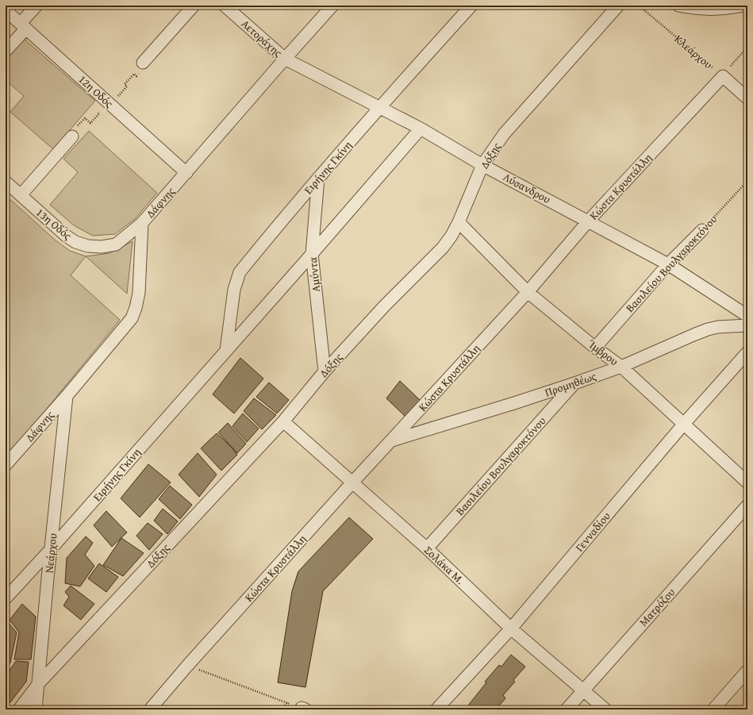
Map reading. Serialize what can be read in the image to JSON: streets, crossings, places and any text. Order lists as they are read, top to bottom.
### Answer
{
  "streets": {
    "street": [
      "Αετοράχης",
      "Κλεάρχου",
      "12η Οδός",
      "Δόξης",
      "Ειρήνης Γκίνη",
      "Κώστα Κρυστάλλη",
      "Λύσανδρου",
      "Δάφνης",
      "13η Οδός",
      "Βασιλείου Βουλγαροκτόνου",
      "Αμύντα",
      "Ίμβρου",
      "Προμηθέως",
      "Γενναδίου",
      "Νεάρχου",
      "Σολάκα Μ.",
      "Ματρόζου"
    ]
  },
  "crossings": [
    ["Αετοράχης", "Λύσανδρου"],
    ["Αετοράχης", "Δάφνης"],
    ["Κλεάρχου", "Κώστα Κρυστάλλη"],
    ["12η Οδός", "Δάφνης"],
    ["Δόξης", "Λύσανδρου"],
    ["Δόξης", "Αμύντα"],
    ["Δόξης", "Ίμβρου"],
    ["Δόξης", "Νεάρχου"],
    ["Δόξης", "Σολάκα Μ."],
    ["Ειρήνης Γκίνη", "Λύσανδρου"],
    ["Ειρήνης Γκίνη", "Αμύντα"],
    ["Ειρήνης Γκίνη", "Νεάρχου"],
    ["Κώστα Κρυστάλλη", "Λύσανδρου"],
    ["Κώστα Κρυστάλλη", "Ίμβρου"],
    ["Κώστα Κρυστάλλη", "Προμηθέως"],
    ["Κώστα Κρυστάλλη", "Σολάκα Μ."],
    ["Λύσανδρου", "Δάφνης"],
    ["Λύσανδρου", "Βασιλείου Βουλγαροκτόνου"],
    ["Δάφνης", "13η Οδός"],
    ["Δάφνης", "Νεάρχου"],
    ["Βασιλείου Βουλγαροκτόνου", "Ίμβρου"],
    ["Βασιλείου Βουλγαροκτόνου", "Προμηθέως"],
    ["Βασιλείου Βουλγαροκτόνου", "Σολάκα Μ."],
    ["Ίμβρου", "Προμηθέως"],
    ["Ίμβρου", "Γενναδίου"],
    ["Γενναδίου", "Σολάκα Μ."],
    ["Σολάκα Μ.", "Ματρόζου"]
  ]
}
